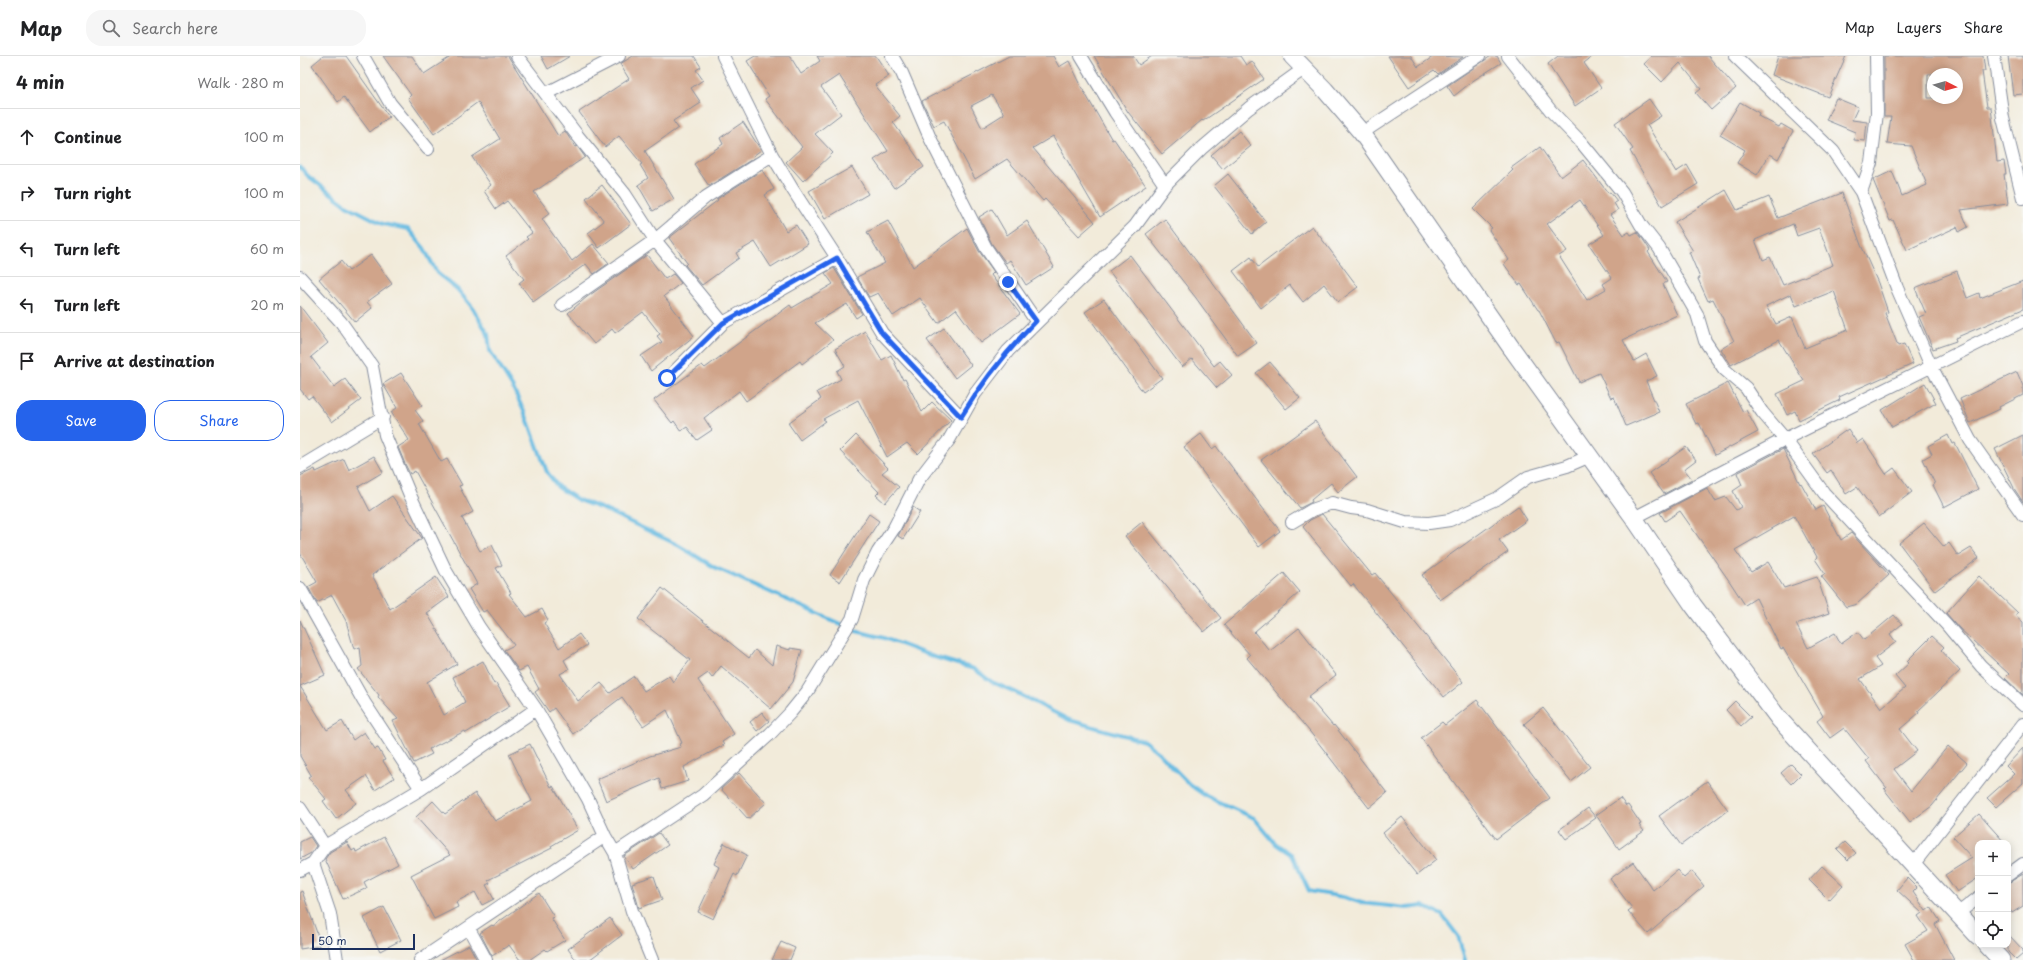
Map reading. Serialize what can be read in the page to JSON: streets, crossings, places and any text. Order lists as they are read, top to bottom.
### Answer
{
  "scale_bar": "50 m",
  "north": "right",
  "page": {
    "header": "Map",
    "search": "Search here",
    "nav": ["Map", "Layers", "Share"],
    "heading": ["4 min", "Walk · 280 m"],
    "list": [
      ["Continue", "100 m"],
      ["Turn right", "100 m"],
      ["Turn left", "60 m"],
      ["Turn left", "20 m"],
      "Arrive at destination"
    ],
    "buttons": ["Save", "Share"],
    "map_buttons": ["+", "−"],
    "scale": "50 m"
  }
}
